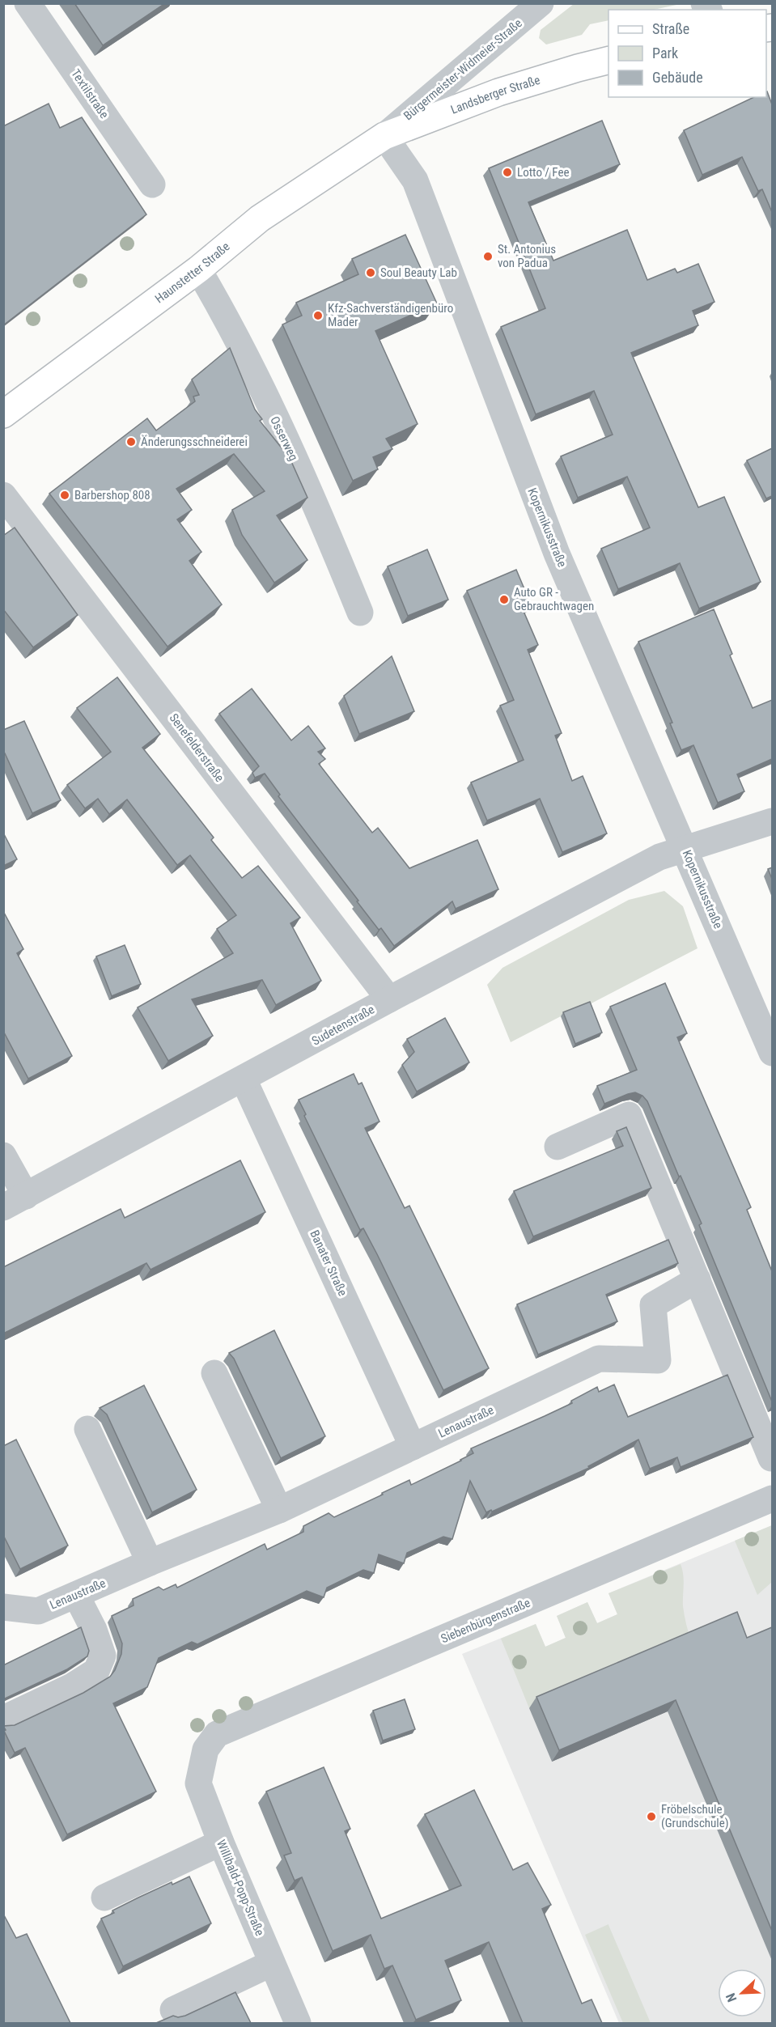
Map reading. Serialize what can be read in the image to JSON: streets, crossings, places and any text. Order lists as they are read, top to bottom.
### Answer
{
  "streets": {
    "main road": ["Landsberger Straße", "Haunstetter Straße"],
    "street": [
      "Bürgermeister-Widmeier-Straße",
      "Textilstraße",
      "Osserweg",
      "Kopernikusstraße",
      "Senefelderstraße",
      "Sudetenstraße",
      "Banater Straße",
      "Lenaustraße",
      "Siebenbürgenstraße",
      "Willibald-Popp-Straße"
    ]
  },
  "crossings": [
    ["Bürgermeister-Widmeier-Straße", "Landsberger Straße"],
    ["Bürgermeister-Widmeier-Straße", "Haunstetter Straße"],
    ["Bürgermeister-Widmeier-Straße", "Kopernikusstraße"],
    ["Landsberger Straße", "Haunstetter Straße"],
    ["Landsberger Straße", "Kopernikusstraße"],
    ["Haunstetter Straße", "Osserweg"],
    ["Haunstetter Straße", "Kopernikusstraße"],
    ["Kopernikusstraße", "Sudetenstraße"],
    ["Senefelderstraße", "Sudetenstraße"],
    ["Sudetenstraße", "Banater Straße"],
    ["Banater Straße", "Lenaustraße"],
    ["Siebenbürgenstraße", "Willibald-Popp-Straße"]
  ],
  "places": [
    "Lotto / Fee",
    "St. Antonius von Padua",
    "Soul Beauty Lab",
    "Kfz-Sachverständigenbüro Mader",
    "Änderungsschneiderei",
    "Barbershop 808",
    "Auto GR - Gebrauchtwagen",
    "Fröbelschule (Grundschule)"
  ],
  "legend": ["Straße", "Park", "Gebäude"],
  "north": "bottom left"
}
